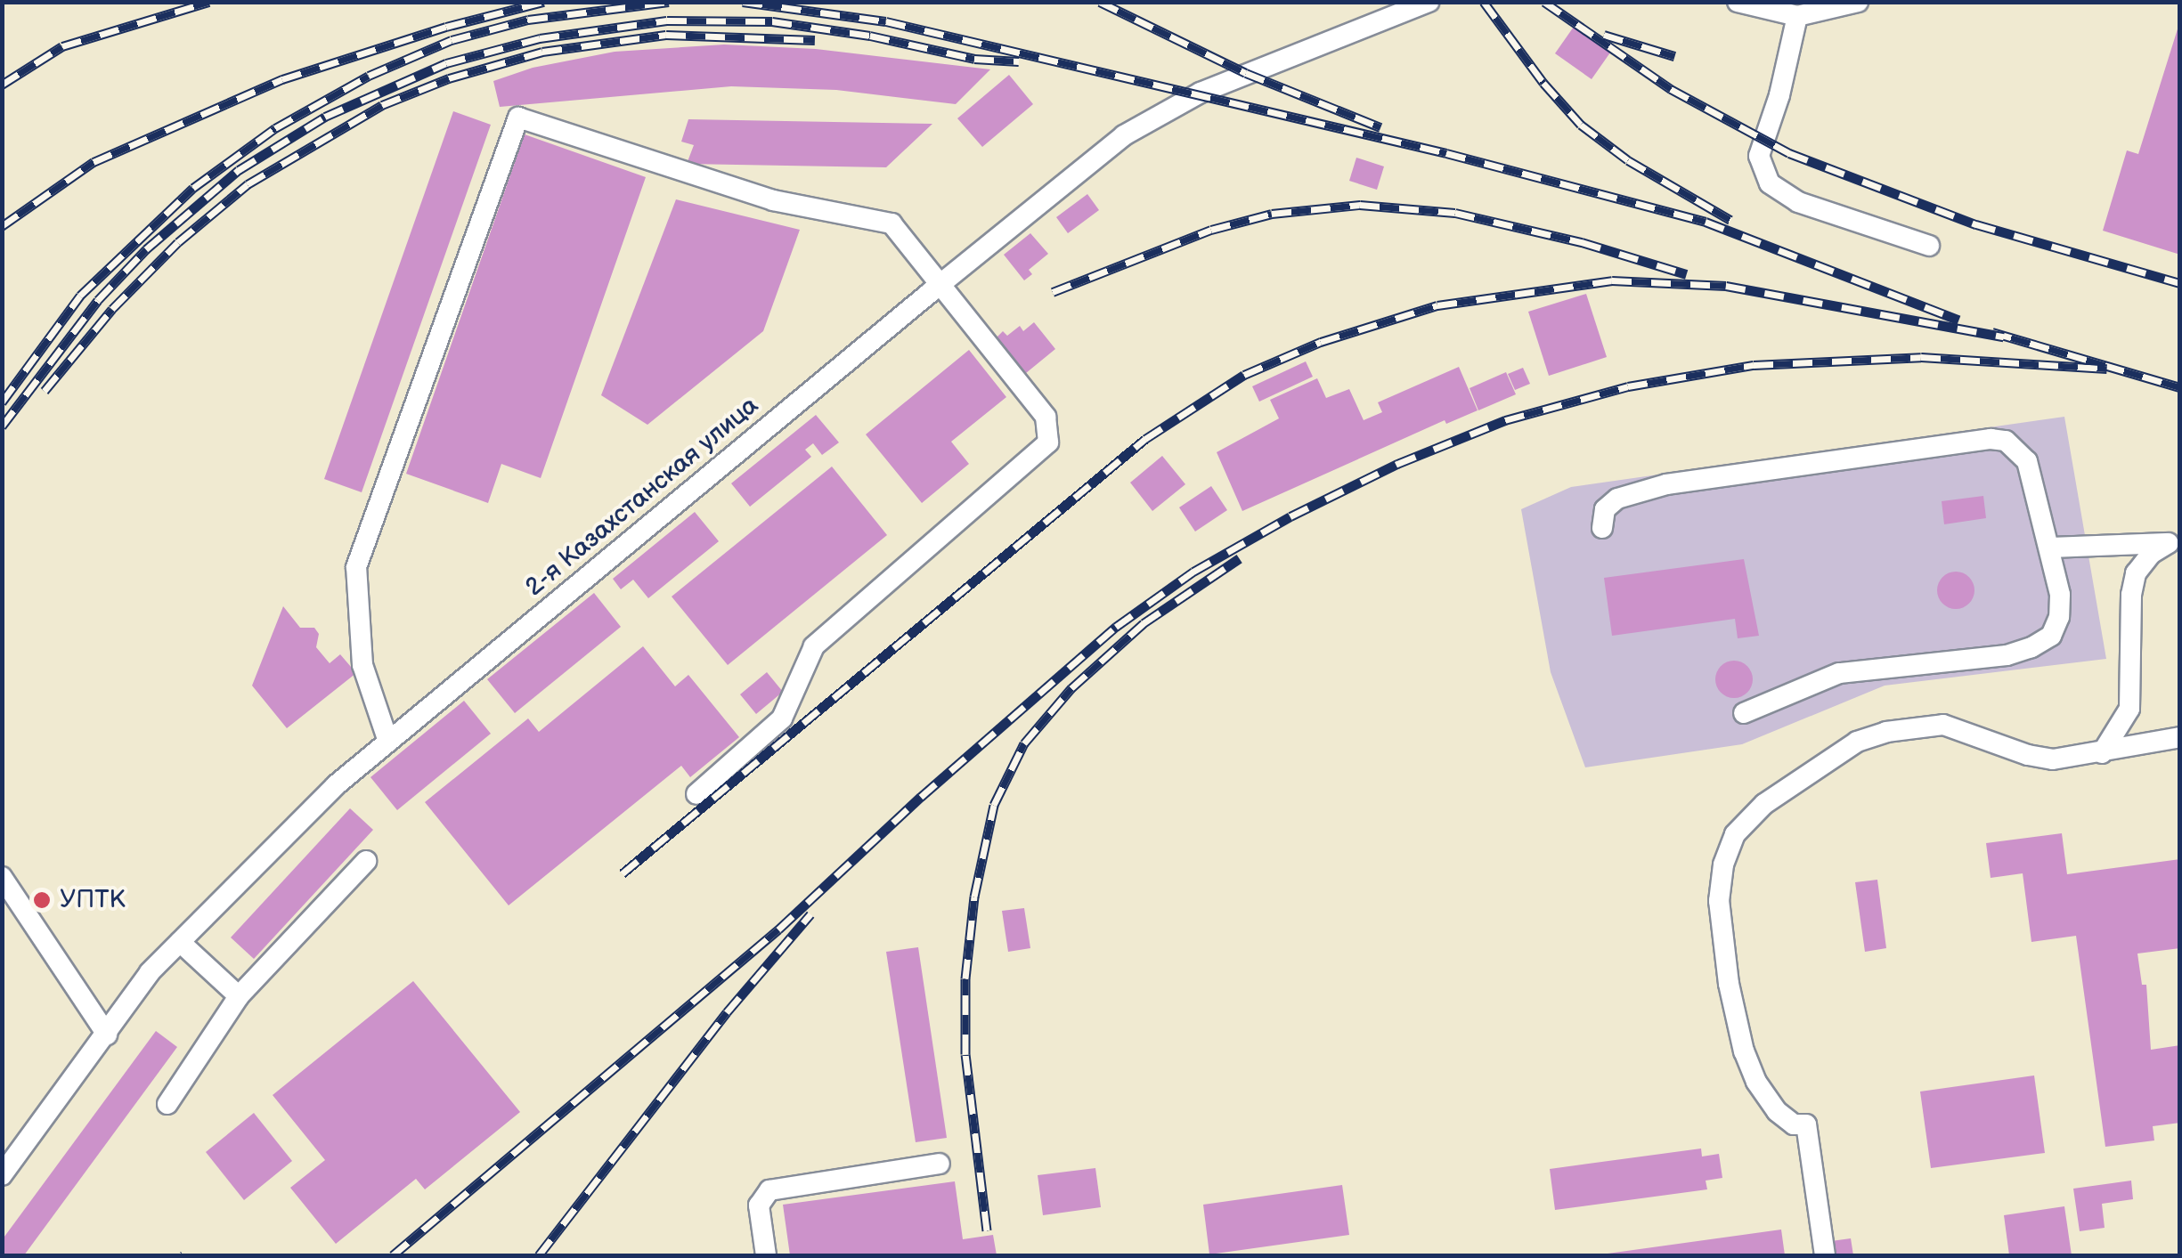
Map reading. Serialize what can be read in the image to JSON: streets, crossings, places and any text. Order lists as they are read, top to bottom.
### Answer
{
  "streets": {
    "street": ["2-я Казахстанская улица"]
  },
  "places": ["УПТК"]
}
